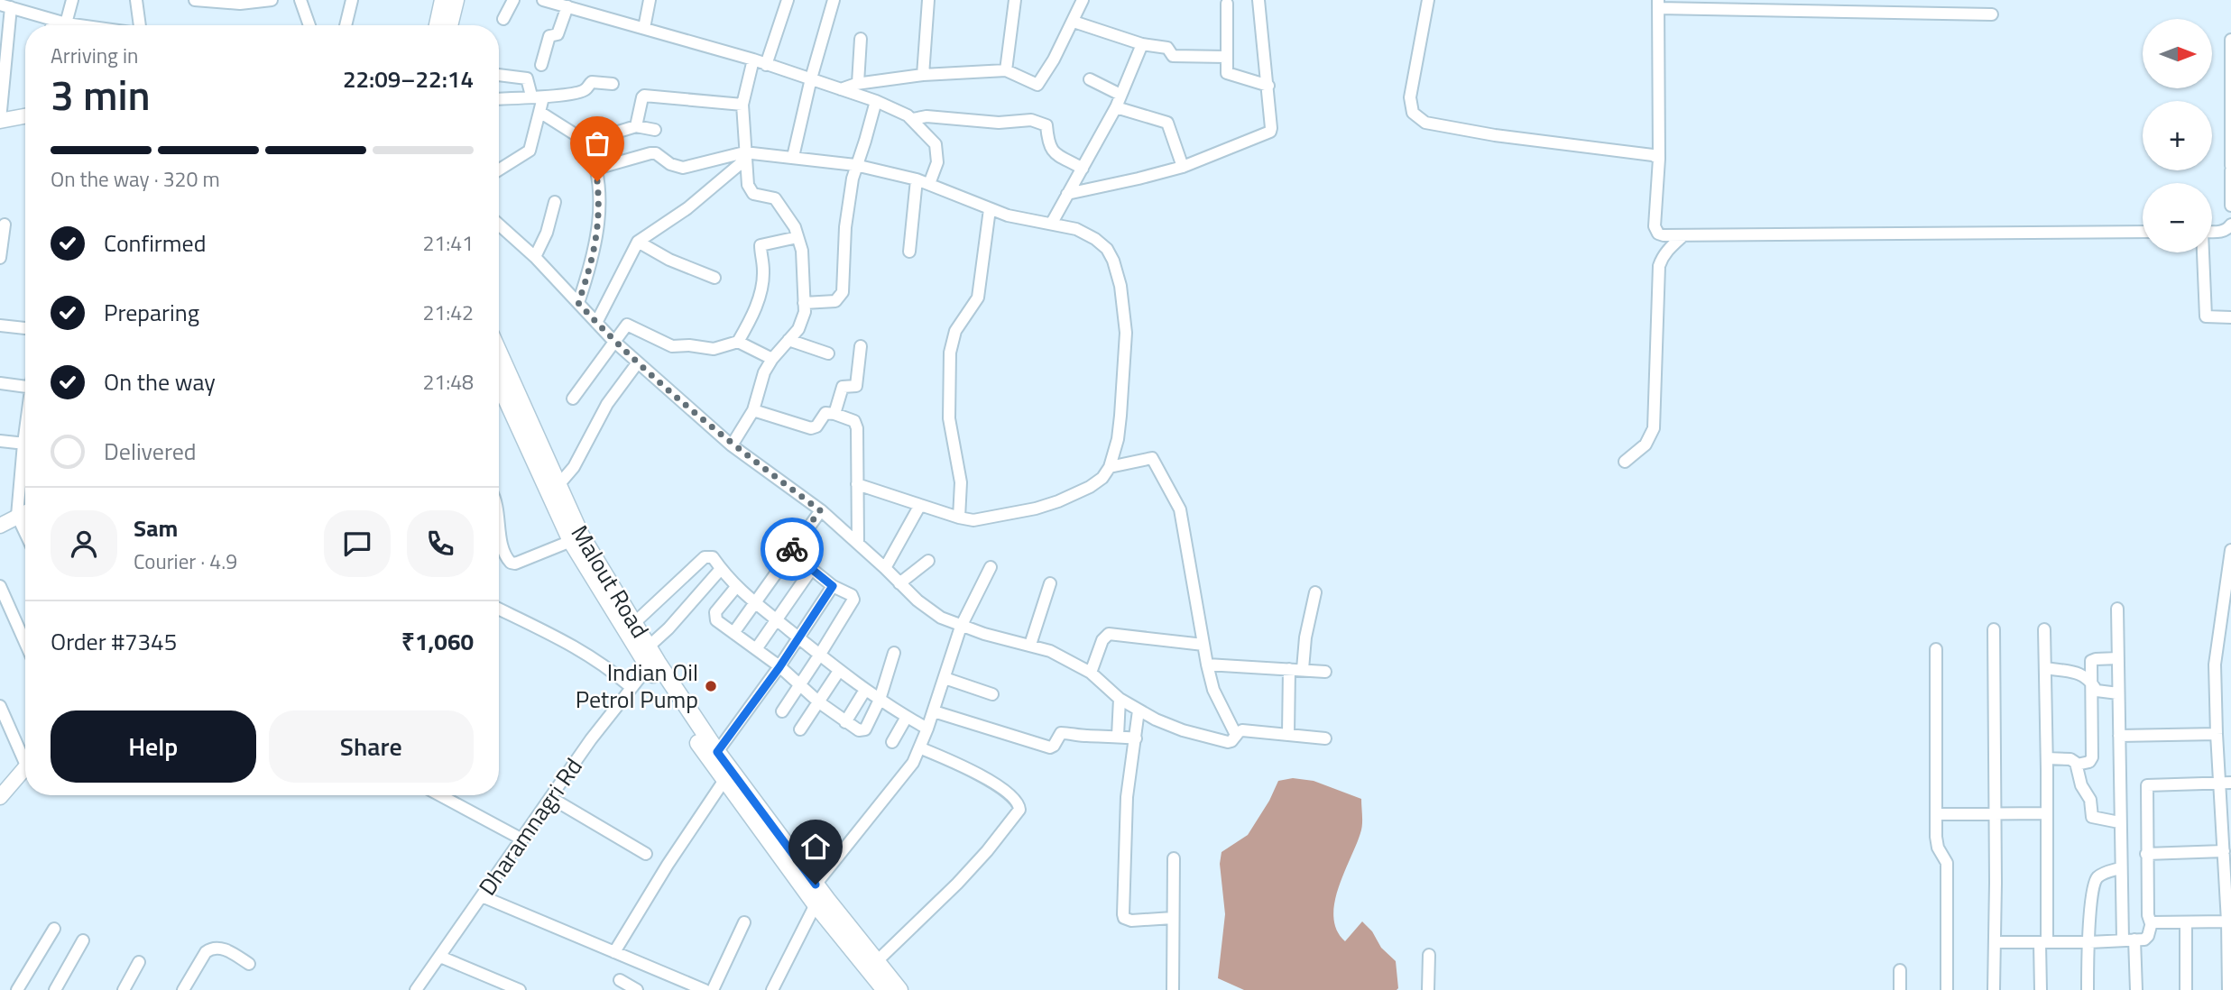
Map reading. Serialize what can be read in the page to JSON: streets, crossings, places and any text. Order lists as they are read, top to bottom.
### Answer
{
  "streets": {
    "highway": ["Malout Road"],
    "street": ["Dharamnagri Rd"]
  },
  "crossings": [
    ["Malout Road", "Dharamnagri Rd"]
  ],
  "places": ["Indian Oil Petrol Pump"],
  "north": "right",
  "page": {
    "map_buttons": ["+", "−"],
    "heading": ["3 min", "Arriving in", "22:09–22:14"],
    "panel": [
      "Sam",
      "Courier · 4.9",
      "Order #7345",
      "₹1,060"
    ],
    "bar": "On the way · 320 m",
    "list": [
      ["Confirmed", "21:41"],
      ["Preparing", "21:42"],
      ["On the way", "21:48"],
      "Delivered"
    ],
    "buttons": ["Help", "Share"]
  }
}
